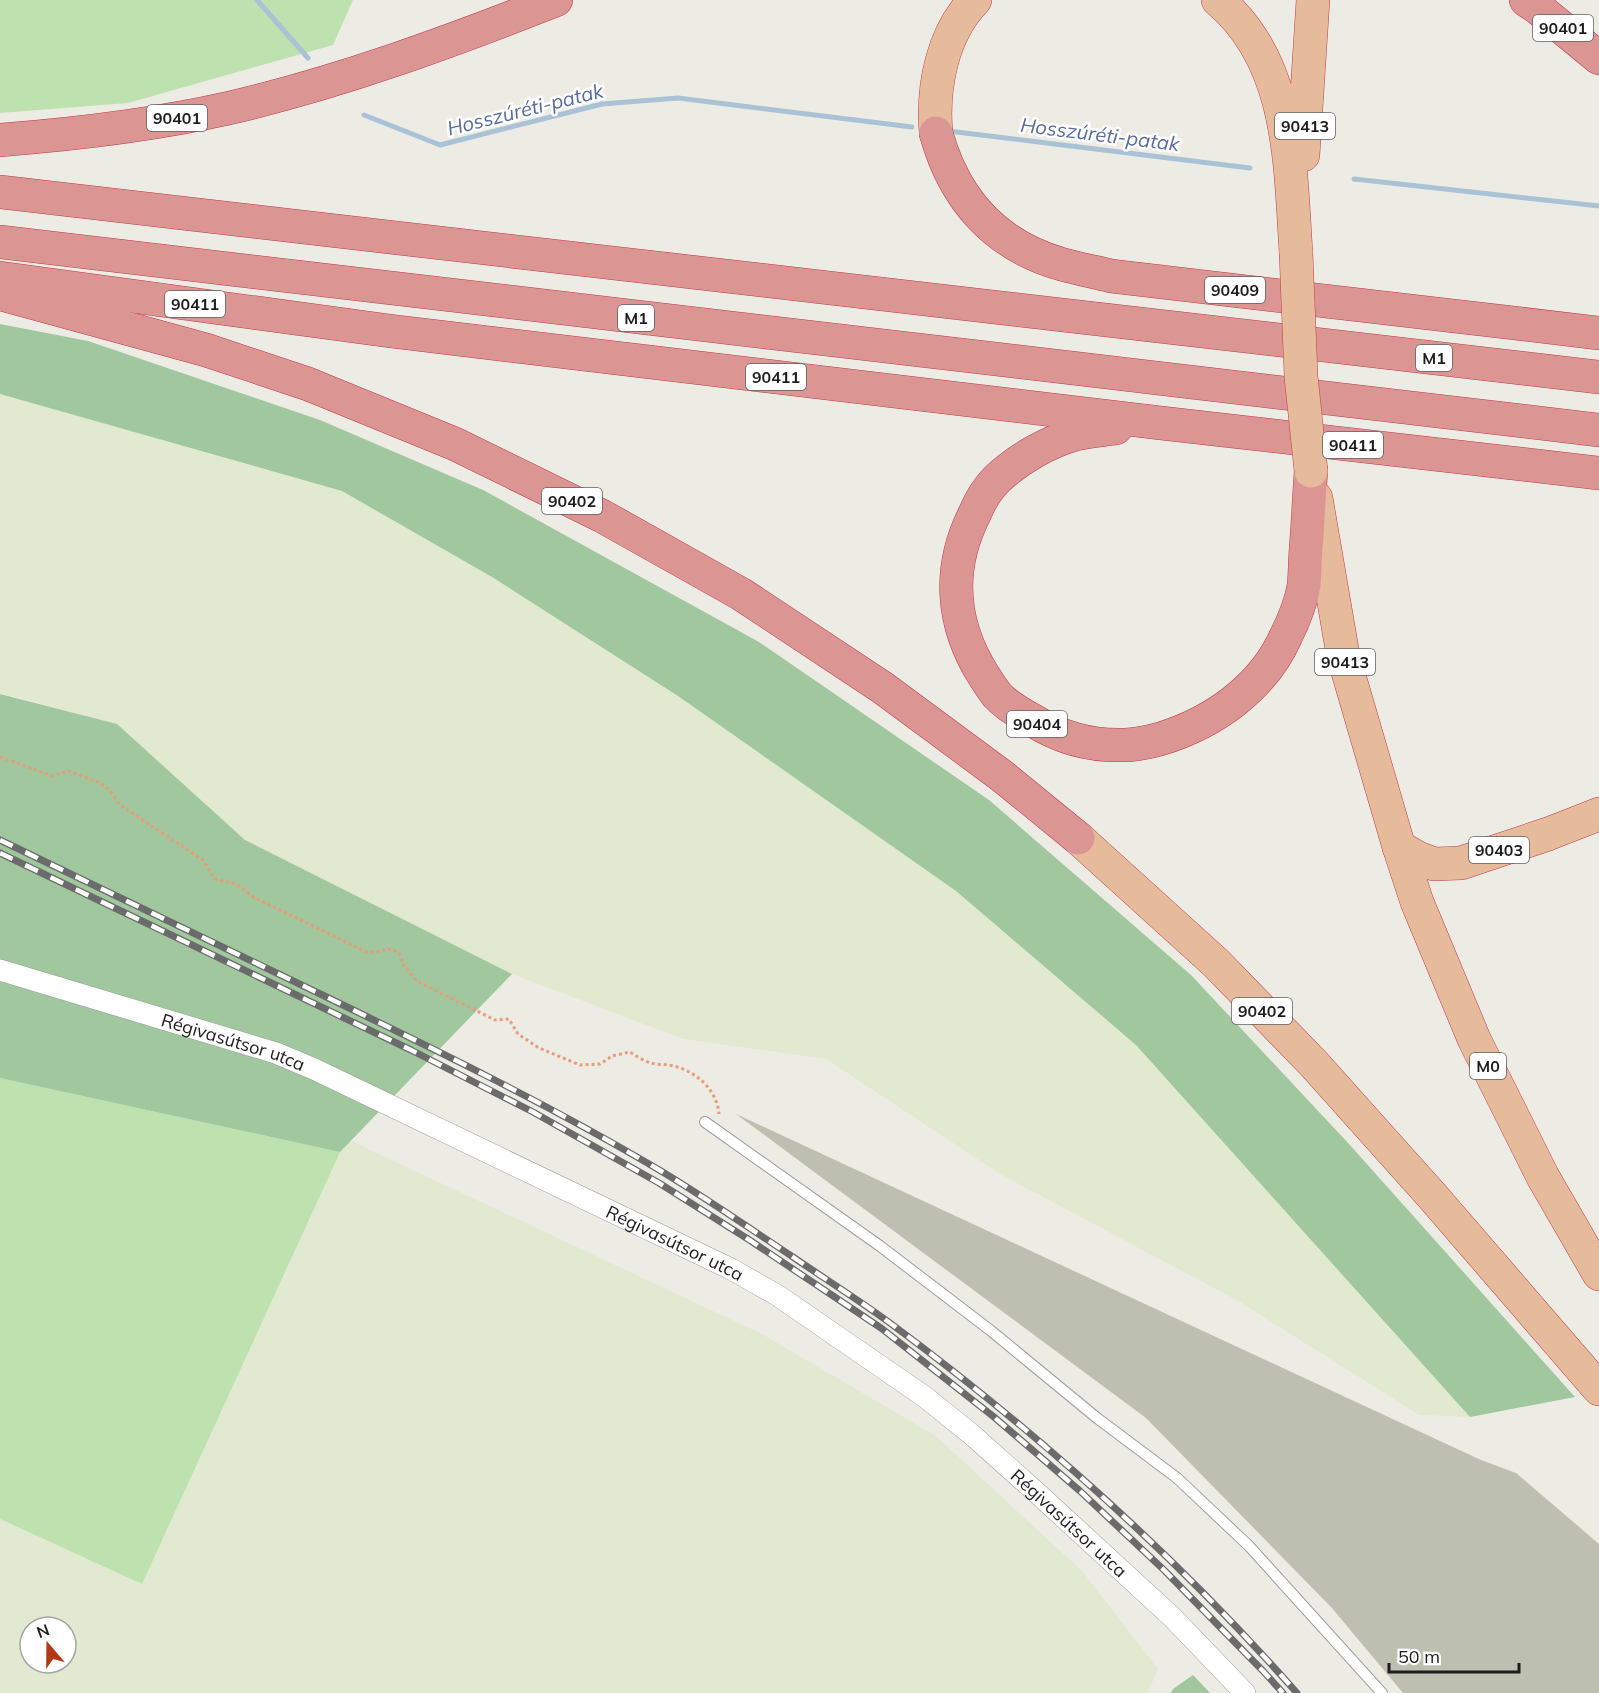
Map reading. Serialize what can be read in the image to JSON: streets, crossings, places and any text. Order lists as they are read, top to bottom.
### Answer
{
  "streets": {
    "highway": [
      "90401",
      "90413",
      "90409",
      "90411",
      "M1",
      "90402",
      "90404",
      "90403",
      "M0"
    ],
    "street": ["Régivasútsor utca"]
  },
  "crossings": [
    ["90413", "90404"],
    ["90413", "90403"],
    ["90413", "M0"],
    ["90411", "90404"],
    ["90403", "M0"]
  ],
  "water": ["Hosszúréti-patak"],
  "scale_bar": "50 m",
  "north": "top"
}
